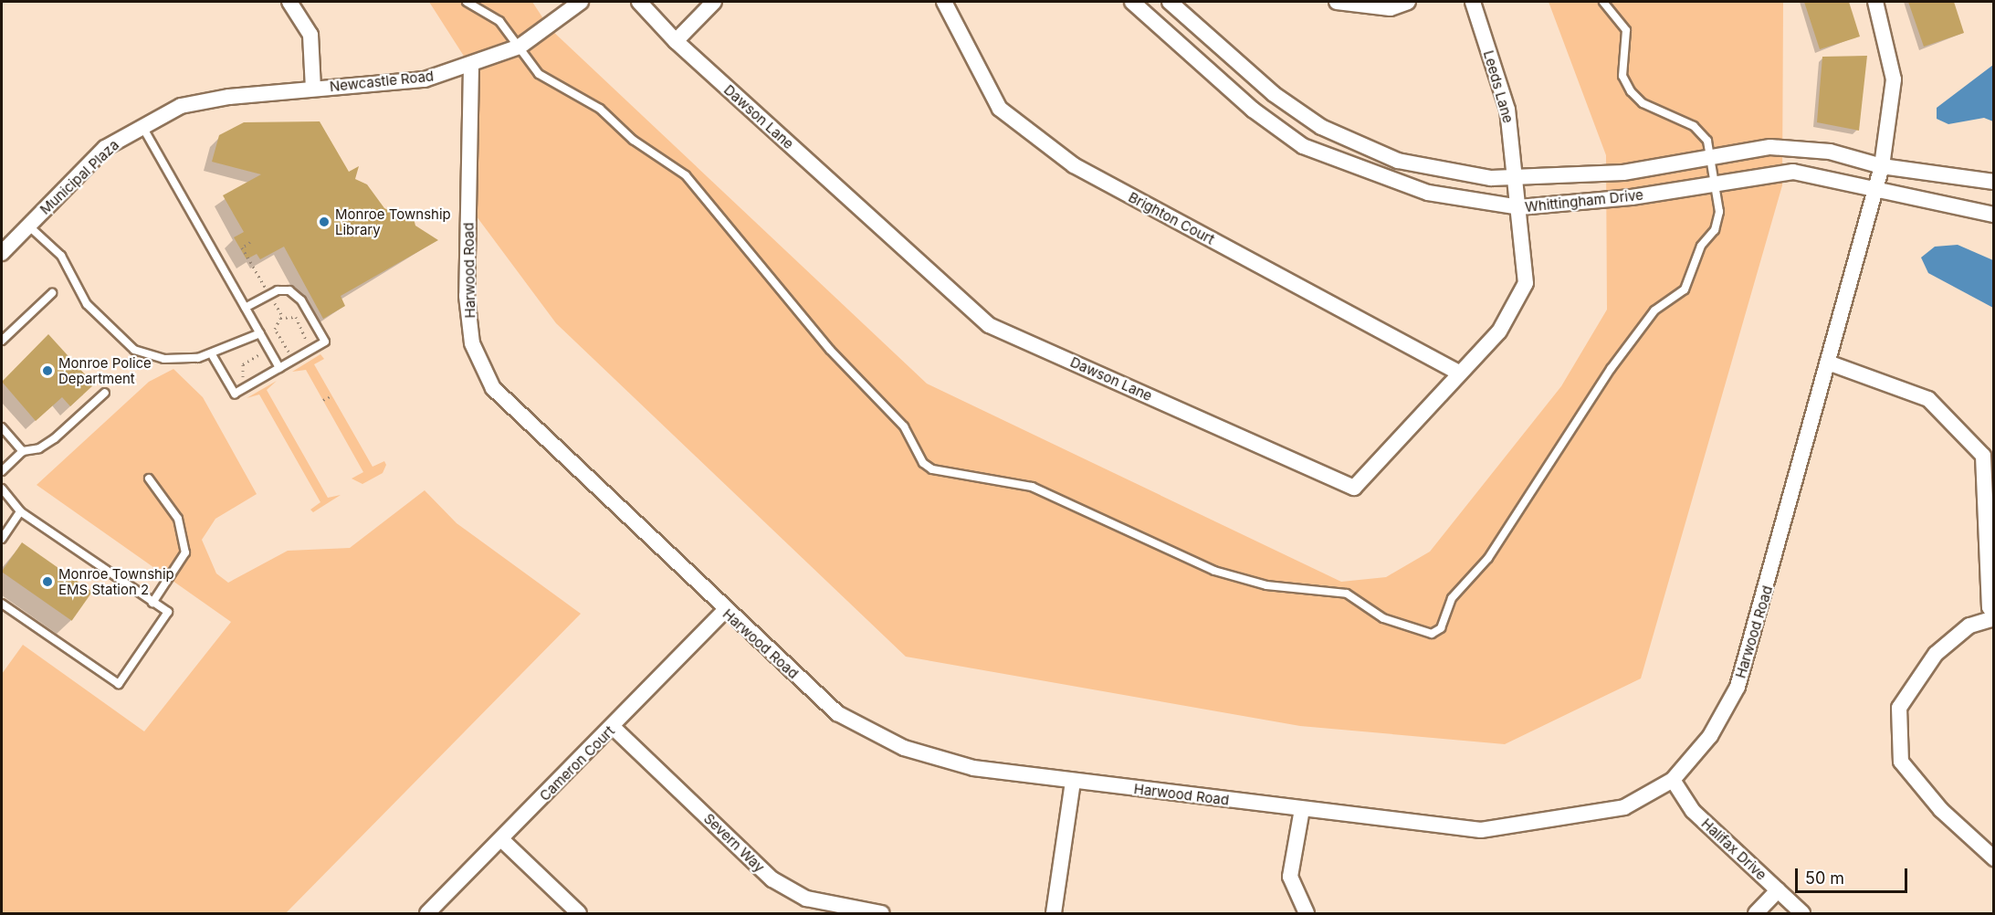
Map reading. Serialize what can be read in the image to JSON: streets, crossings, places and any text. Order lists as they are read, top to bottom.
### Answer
{
  "streets": {
    "street": [
      "Newcastle Road",
      "Leeds Lane",
      "Dawson Lane",
      "Municipal Plaza",
      "Whittingham Drive",
      "Brighton Court",
      "Harwood Road",
      "Cameron Court",
      "Severn Way",
      "Halifax Drive"
    ]
  },
  "crossings": [
    ["Newcastle Road", "Municipal Plaza"],
    ["Newcastle Road", "Harwood Road"],
    ["Leeds Lane", "Dawson Lane"],
    ["Leeds Lane", "Whittingham Drive"],
    ["Dawson Lane", "Whittingham Drive"],
    ["Dawson Lane", "Brighton Court"],
    ["Whittingham Drive", "Harwood Road"],
    ["Harwood Road", "Cameron Court"],
    ["Harwood Road", "Halifax Drive"],
    ["Cameron Court", "Severn Way"]
  ],
  "places": ["Monroe Township Library", "Monroe Police Department", "Monroe Township EMS Station 2"],
  "scale_bar": "50 m"
}
